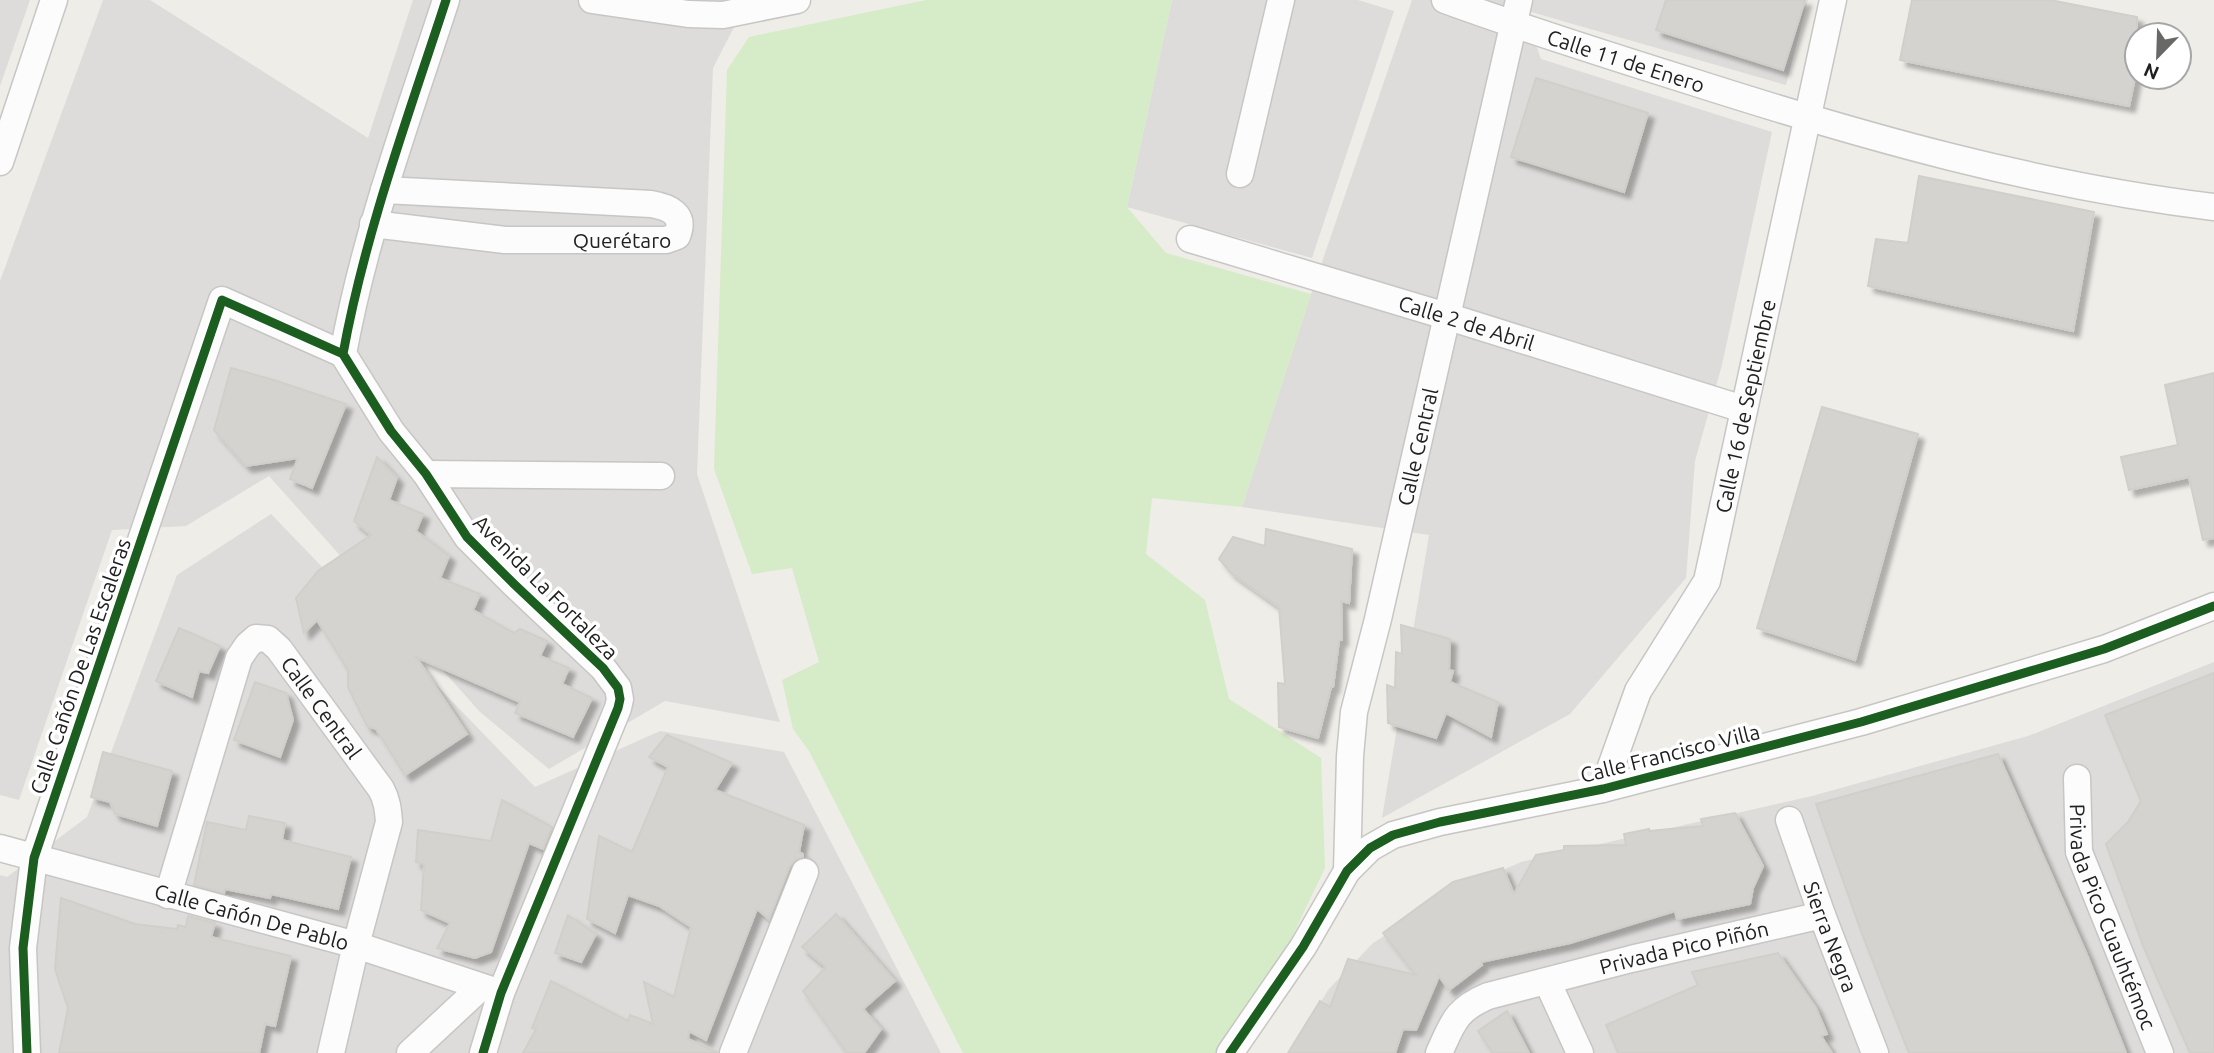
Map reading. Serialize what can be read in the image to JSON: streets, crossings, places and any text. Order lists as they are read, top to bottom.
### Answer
{
  "streets": {
    "street": [
      "Calle 11 de Enero",
      "Querétaro",
      "Calle 2 de Abril",
      "Calle 16 de Septiembre",
      "Calle Central",
      "Avenida La Fortaleza",
      "Calle Cañón De Las Escaleras",
      "Calle Francisco Villa",
      "Privada Pico Cuauhtémoc",
      "Calle Cañón De Pablo",
      "Sierra Negra",
      "Privada Pico Piñón"
    ]
  },
  "crossings": [
    ["Calle 11 de Enero", "Calle 16 de Septiembre"],
    ["Calle 11 de Enero", "Calle Central"],
    ["Calle 2 de Abril", "Calle 16 de Septiembre"],
    ["Calle 2 de Abril", "Calle Central"],
    ["Calle 16 de Septiembre", "Calle Francisco Villa"],
    ["Calle Central", "Calle Francisco Villa"],
    ["Calle Central", "Calle Cañón De Pablo"],
    ["Avenida La Fortaleza", "Calle Cañón De Las Escaleras"],
    ["Avenida La Fortaleza", "Calle Cañón De Pablo"],
    ["Calle Cañón De Las Escaleras", "Calle Cañón De Pablo"],
    ["Sierra Negra", "Privada Pico Piñón"]
  ],
  "north": "bottom left"
}
